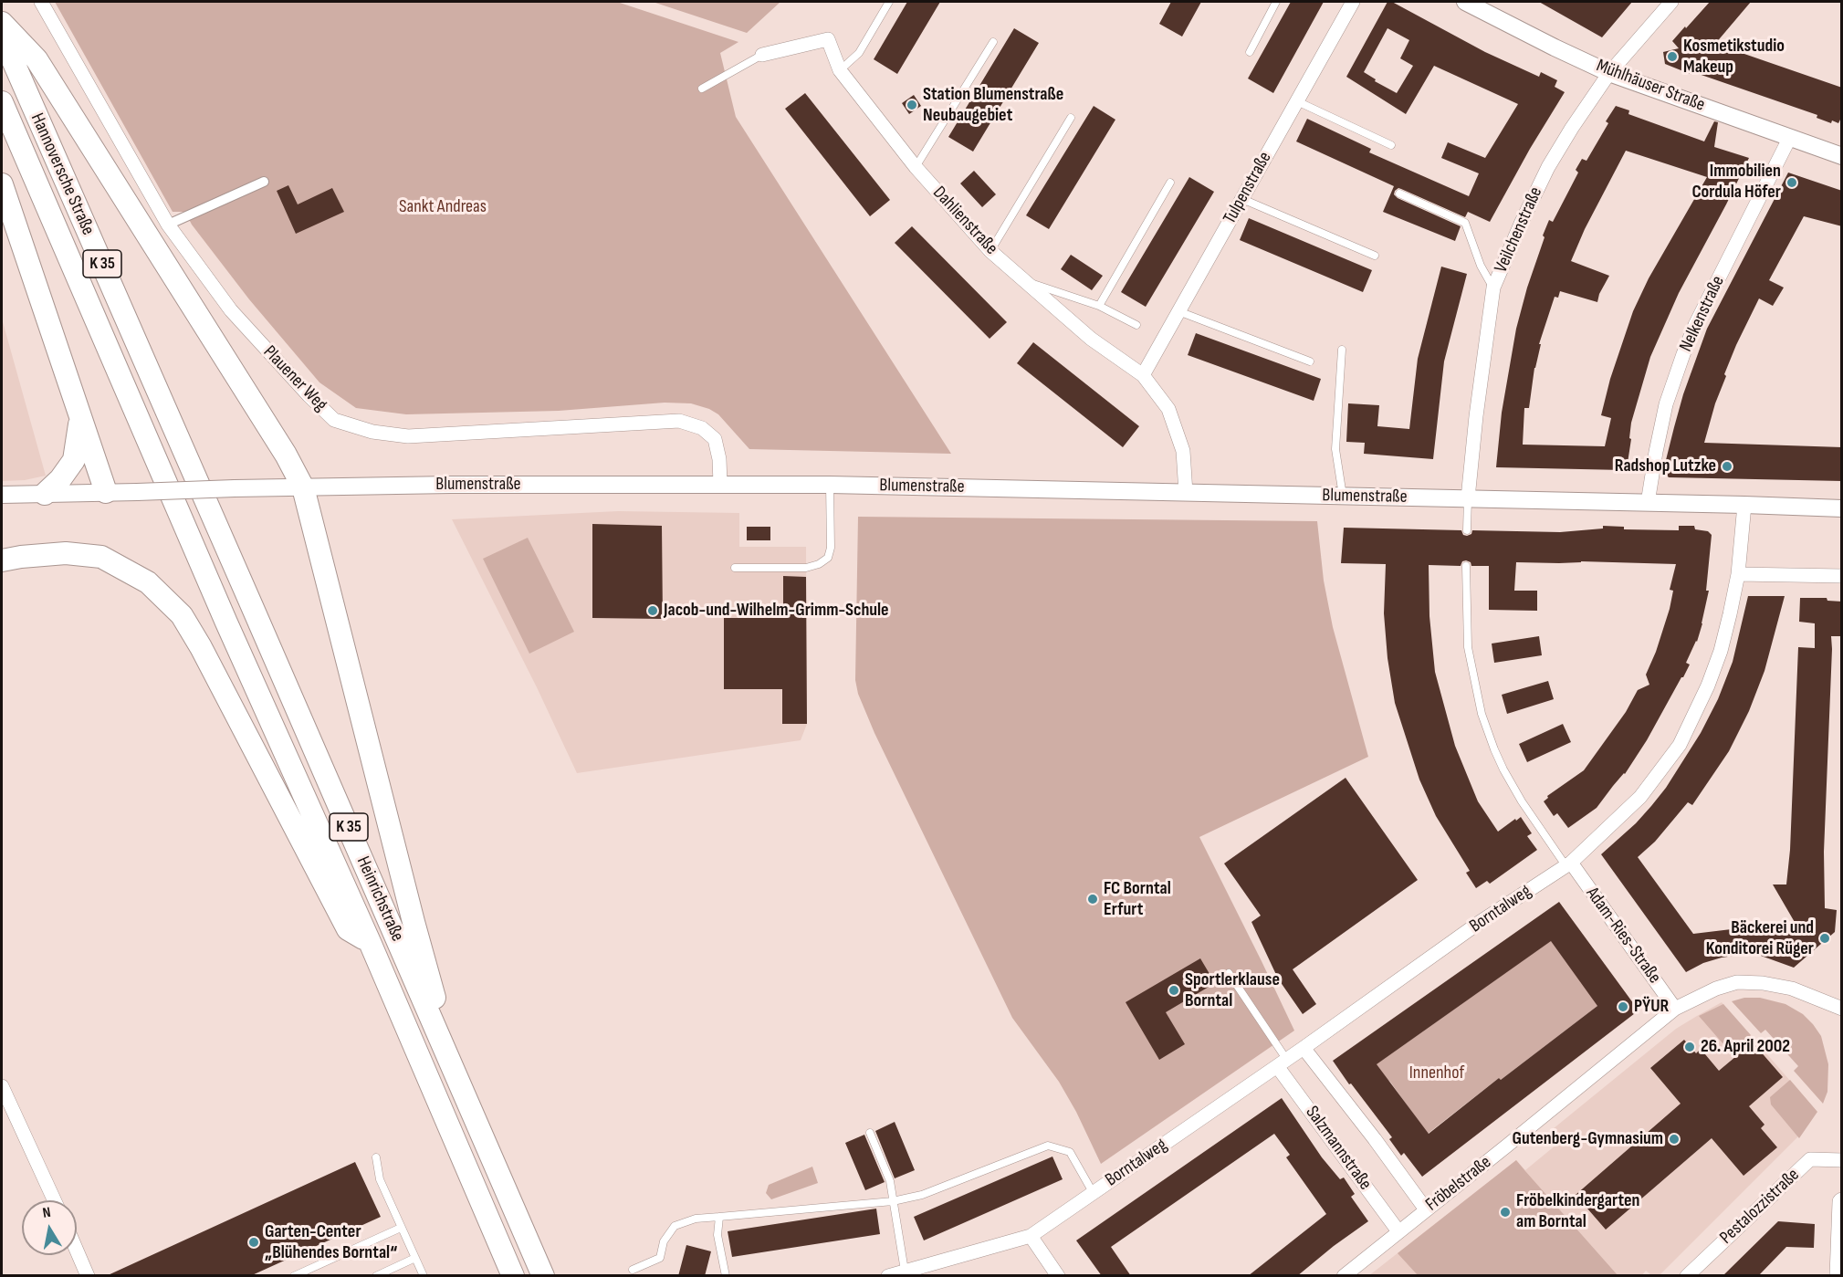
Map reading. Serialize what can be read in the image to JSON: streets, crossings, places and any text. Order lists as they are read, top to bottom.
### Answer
{
  "streets": {
    "highway": ["Hannoversche Straße", "K 35", "Heinrichstraße"],
    "street": [
      "Mühlhäuser Straße",
      "Tulpenstraße",
      "Dahlienstraße",
      "Veilchenstraße",
      "Nelkenstraße",
      "Plauener Weg",
      "Blumenstraße",
      "Borntalweg",
      "Adam-Ries-Straße",
      "Salzmannstraße",
      "Fröbelstraße",
      "Pestalozzistraße"
    ]
  },
  "crossings": [
    ["Mühlhäuser Straße", "Veilchenstraße"],
    ["Mühlhäuser Straße", "Nelkenstraße"],
    ["Hannoversche Straße", "Heinrichstraße"],
    ["Tulpenstraße", "Dahlienstraße"],
    ["Dahlienstraße", "Blumenstraße"],
    ["Veilchenstraße", "Blumenstraße"],
    ["Nelkenstraße", "Blumenstraße"],
    ["Plauener Weg", "Blumenstraße"],
    ["Blumenstraße", "Borntalweg"],
    ["Borntalweg", "Adam-Ries-Straße"],
    ["Borntalweg", "Salzmannstraße"],
    ["Adam-Ries-Straße", "Fröbelstraße"],
    ["Salzmannstraße", "Fröbelstraße"]
  ],
  "parks": ["Sankt Andreas", "Innenhof"],
  "places": [
    "Kosmetikstudio Makeup",
    "Station Blumenstraße Neubaugebiet",
    "Immobilien Cordula Höfer",
    "Radshop Lutzke",
    "Jacob-und-Wilhelm-Grimm-Schule",
    "FC Borntal Erfurt",
    "Bäckerei und Konditorei Rüger",
    "Sportlerklause Borntal",
    "PŸUR",
    "26. April 2002",
    "Gutenberg-Gymnasium",
    "Fröbelkindergarten am Borntal",
    "Garten-Center „Blühendes Borntal“"
  ],
  "north": "top"
}
